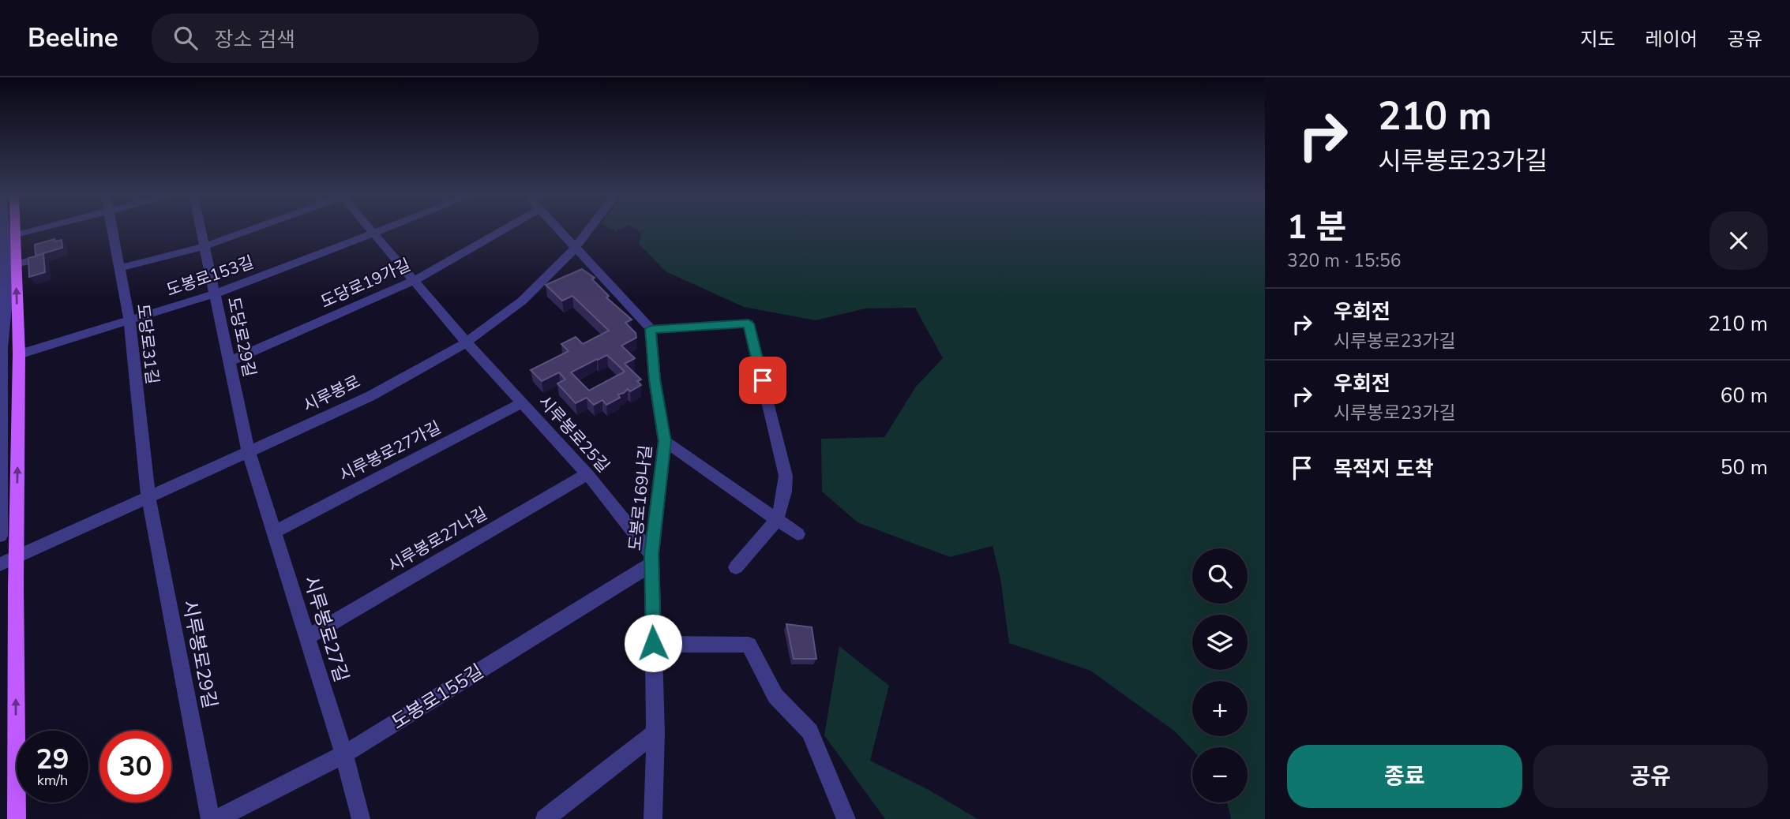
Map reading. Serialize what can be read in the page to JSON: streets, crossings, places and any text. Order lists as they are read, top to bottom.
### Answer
{
  "streets": {
    "street": [
      "도봉로153길",
      "도당로19가길",
      "도당로29길",
      "도당로31길",
      "시루봉로",
      "시루봉로25길",
      "시루봉로27가길",
      "도봉로169나길",
      "시루봉로27나길",
      "시루봉로27길",
      "시루봉로29길",
      "도봉로155길"
    ]
  },
  "crossings": [
    ["도봉로153길", "도당로29길"],
    ["도봉로153길", "도당로31길"],
    ["도봉로153길", "시루봉로25길"],
    ["도당로19가길", "도당로29길"],
    ["도당로19가길", "시루봉로25길"],
    ["도당로29길", "시루봉로"],
    ["도당로29길", "시루봉로27길"],
    ["도당로31길", "시루봉로"],
    ["도당로31길", "시루봉로29길"],
    ["시루봉로", "시루봉로25길"],
    ["시루봉로", "시루봉로27길"],
    ["시루봉로", "시루봉로29길"],
    ["시루봉로25길", "시루봉로27가길"],
    ["시루봉로25길", "도봉로169나길"],
    ["시루봉로25길", "시루봉로27나길"],
    ["시루봉로25길", "도봉로155길"],
    ["시루봉로27가길", "시루봉로27길"],
    ["도봉로169나길", "도봉로155길"],
    ["시루봉로27나길", "시루봉로27길"],
    ["시루봉로27길", "도봉로155길"]
  ],
  "page": {
    "header": "Beeline",
    "search": "장소 검색",
    "nav": ["지도", "레이어", "공유"],
    "turn": ["210 m", "시루봉로23가길"],
    "heading": ["1 분", "320 m · 15:56"],
    "list": [
      {
        "name": "우회전",
        "note": "시루봉로23가길",
        "value": "210 m"
      },
      {
        "name": "우회전",
        "note": "시루봉로23가길",
        "value": "60 m"
      },
      {
        "name": "목적지 도착",
        "value": "50 m"
      }
    ],
    "map_buttons": ["+", "−"],
    "speed": "29 km/h",
    "limit": "30",
    "buttons": ["종료", "공유"]
  }
}
